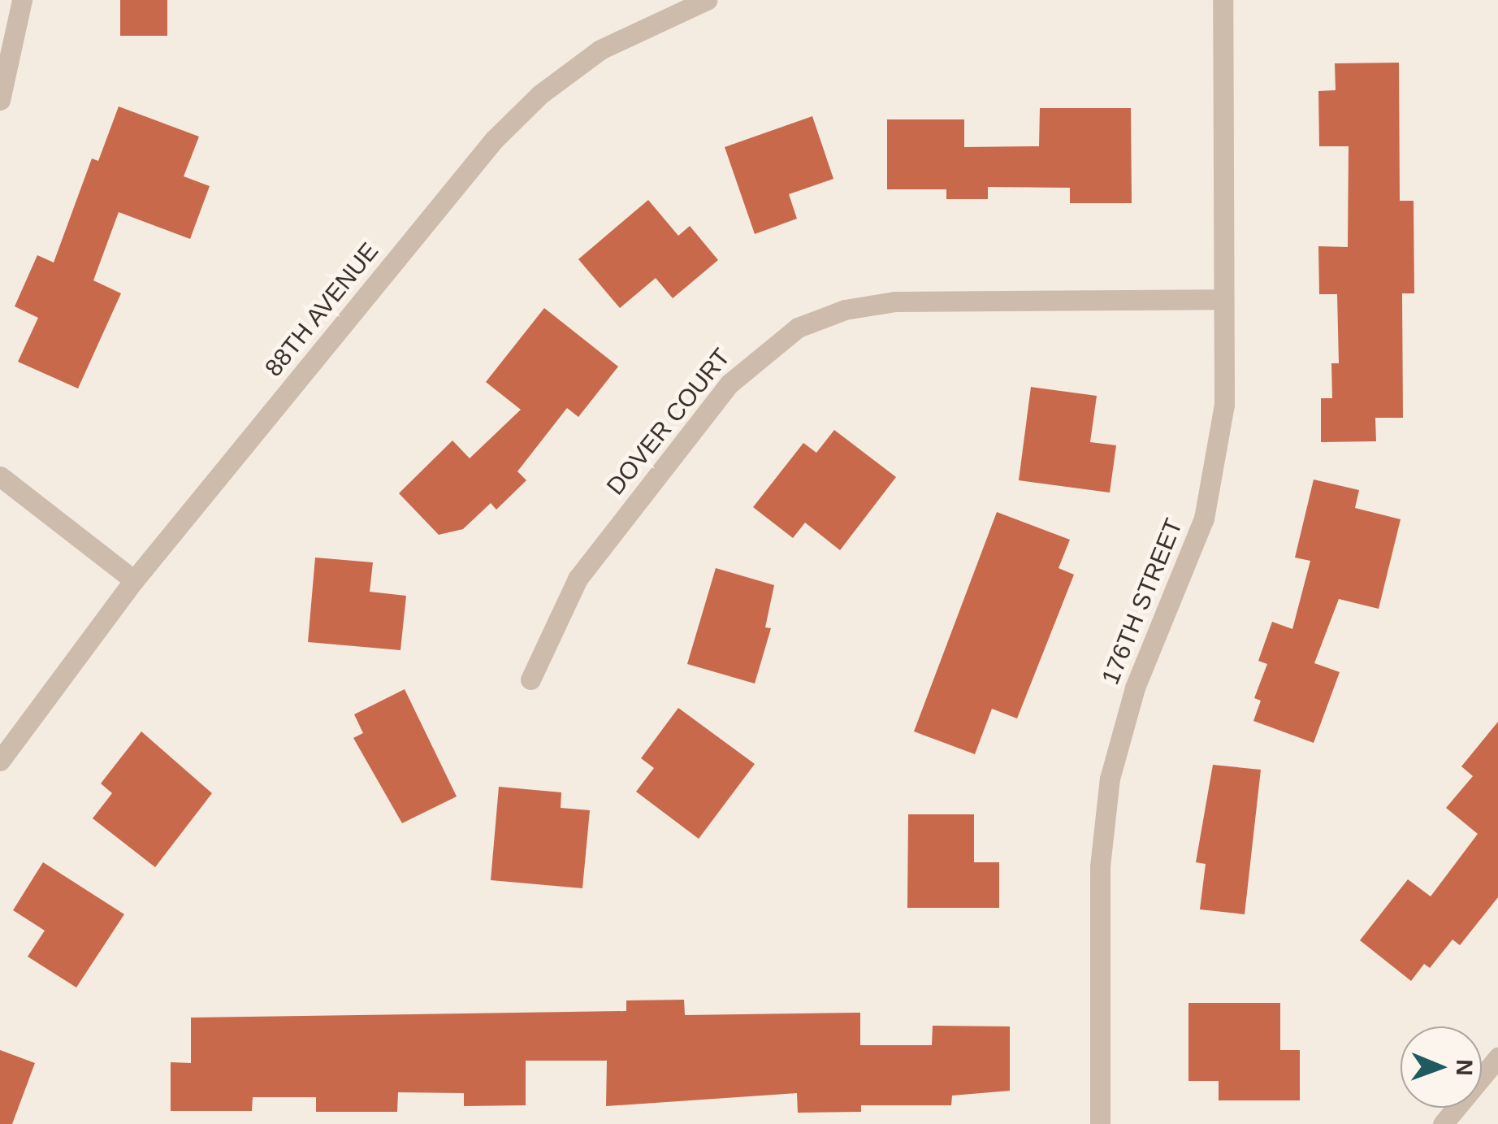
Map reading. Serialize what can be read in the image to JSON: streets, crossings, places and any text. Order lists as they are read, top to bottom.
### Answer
{
  "streets": {
    "street": ["88TH AVENUE", "DOVER COURT", "176TH STREET"]
  },
  "crossings": [
    ["DOVER COURT", "176TH STREET"]
  ],
  "north": "right"
}
